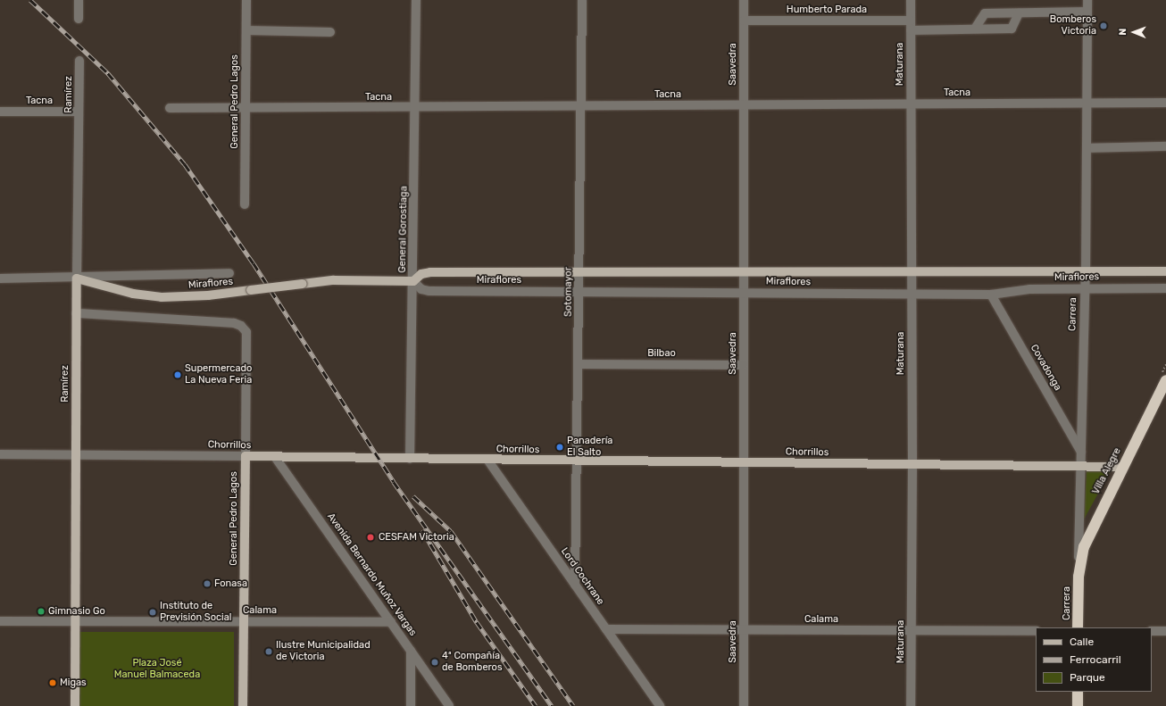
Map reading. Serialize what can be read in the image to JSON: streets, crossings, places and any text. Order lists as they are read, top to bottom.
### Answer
{
  "streets": {
    "highway": ["Carrera", "Villa Alegre"],
    "main road": [
      "Ramírez",
      "General Pedro Lagos",
      "Miraflores",
      "Chorrillos"
    ],
    "street": [
      "Humberto Parada",
      "Saavedra",
      "Maturana",
      "Tacna",
      "General Gorostiaga",
      "Sotomayor",
      "Bilbao",
      "Covadonga",
      "Avenida Bernardo Muñoz Vargas",
      "Lord Cochrane",
      "Calama"
    ]
  },
  "crossings": [
    ["Humberto Parada", "Saavedra"],
    ["Humberto Parada", "Maturana"],
    ["Saavedra", "Tacna"],
    ["Saavedra", "Miraflores"],
    ["Saavedra", "Bilbao"],
    ["Saavedra", "Chorrillos"],
    ["Saavedra", "Calama"],
    ["Maturana", "Tacna"],
    ["Maturana", "Miraflores"],
    ["Maturana", "Chorrillos"],
    ["Maturana", "Calama"],
    ["Tacna", "Ramírez"],
    ["Tacna", "General Pedro Lagos"],
    ["Tacna", "General Gorostiaga"],
    ["Tacna", "Sotomayor"],
    ["Tacna", "Carrera"],
    ["Ramírez", "General Pedro Lagos"],
    ["Ramírez", "Miraflores"],
    ["Ramírez", "Chorrillos"],
    ["Ramírez", "Calama"],
    ["General Pedro Lagos", "Chorrillos"],
    ["General Pedro Lagos", "Calama"],
    ["General Gorostiaga", "Miraflores"],
    ["General Gorostiaga", "Chorrillos"],
    ["Miraflores", "Sotomayor"],
    ["Miraflores", "Carrera"],
    ["Miraflores", "Covadonga"],
    ["Sotomayor", "Bilbao"],
    ["Sotomayor", "Chorrillos"],
    ["Sotomayor", "Lord Cochrane"],
    ["Carrera", "Covadonga"],
    ["Carrera", "Chorrillos"],
    ["Carrera", "Villa Alegre"],
    ["Chorrillos", "Villa Alegre"],
    ["Chorrillos", "Avenida Bernardo Muñoz Vargas"],
    ["Chorrillos", "Lord Cochrane"],
    ["Avenida Bernardo Muñoz Vargas", "Calama"],
    ["Lord Cochrane", "Calama"]
  ],
  "parks": ["Plaza José Manuel Balmaceda"],
  "places": [
    "Bomberos Victoria",
    "Supermercado La Nueva Feria",
    "Panadería El Salto",
    "CESFAM Victoria",
    "Fonasa",
    "Gimnasio Go",
    "Instituto de Previsión Social",
    "Ilustre Municipalidad de Victoria",
    "4ª Compañía de Bomberos",
    "Migas"
  ],
  "legend": ["Calle", "Ferrocarril", "Parque"],
  "north": "left"
}
